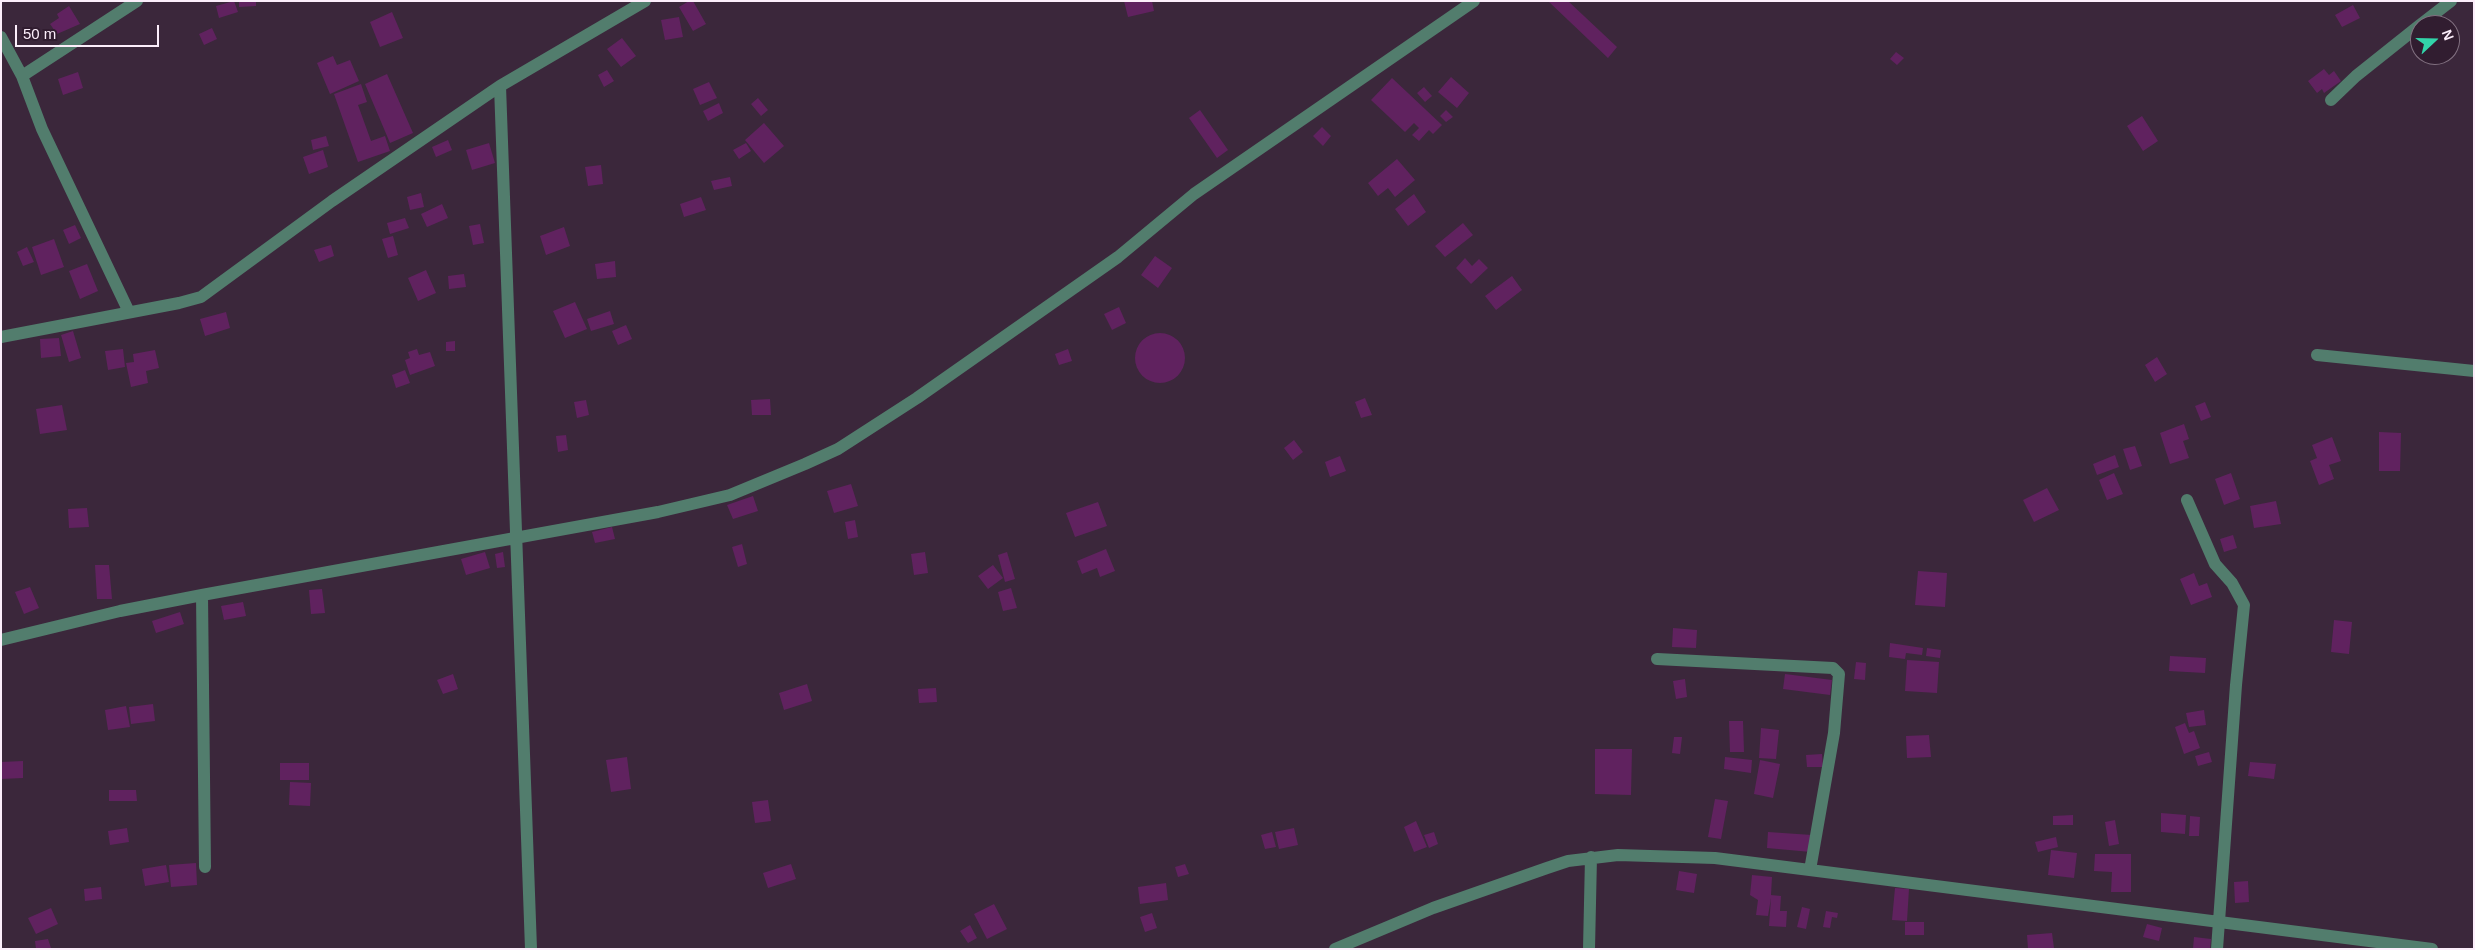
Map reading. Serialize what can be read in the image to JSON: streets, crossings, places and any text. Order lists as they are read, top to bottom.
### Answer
{
  "scale_bar": "50 m",
  "north": "right"
}
